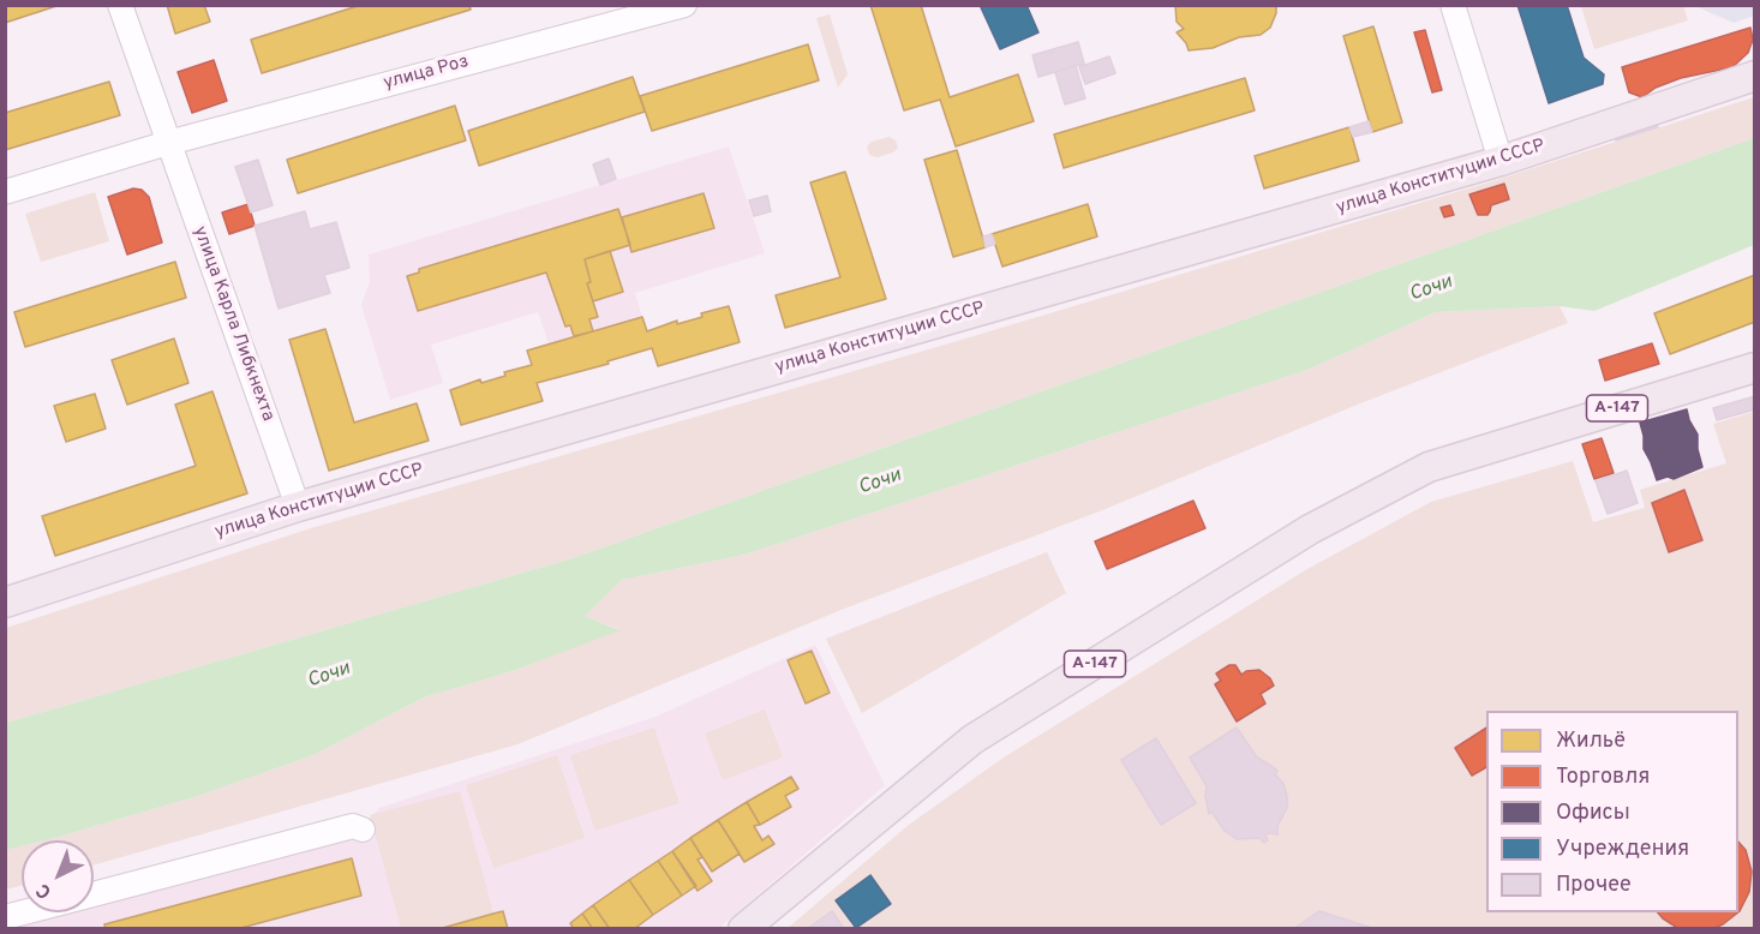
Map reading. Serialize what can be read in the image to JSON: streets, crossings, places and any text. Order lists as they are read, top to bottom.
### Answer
{
  "streets": {
    "main road": ["улица Конституции СССР", "А-147"],
    "street": ["улица Роз", "улица Карла Либкнехта"]
  },
  "crossings": [
    ["улица Роз", "улица Карла Либкнехта"],
    ["улица Конституции СССР", "улица Карла Либкнехта"]
  ],
  "water": ["Сочи"],
  "legend": [
    "Жильё",
    "Торговля",
    "Офисы",
    "Учреждения",
    "Прочее"
  ],
  "north": "bottom left"
}
